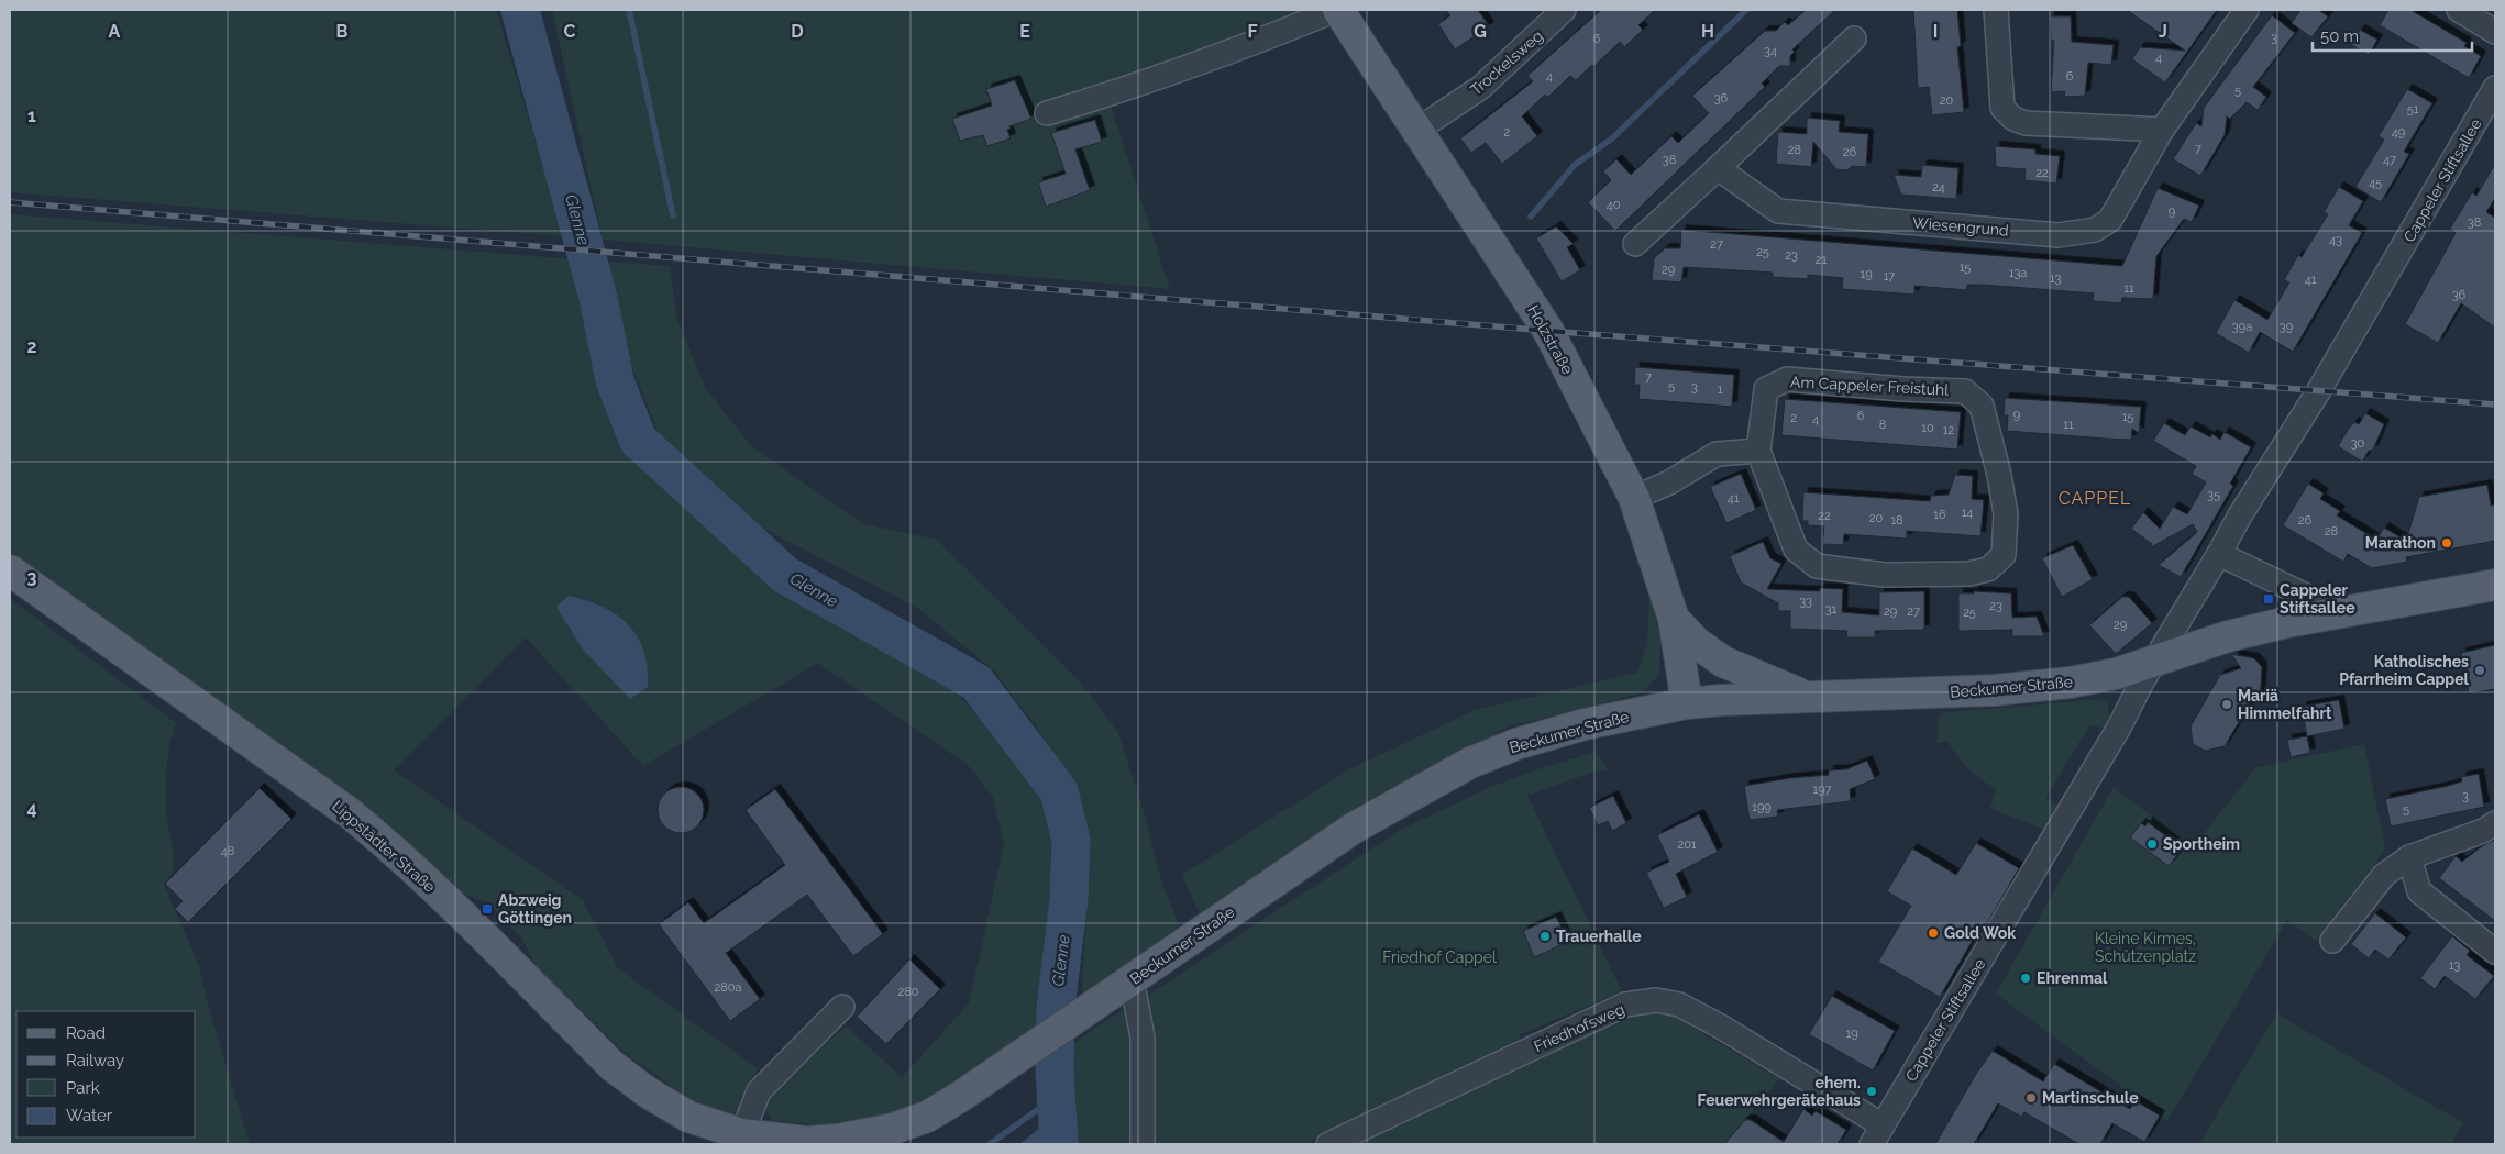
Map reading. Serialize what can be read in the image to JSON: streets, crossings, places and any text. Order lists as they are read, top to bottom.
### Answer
{
  "streets": {
    "main road": ["Holzstraße", "Beckumer Straße", "Lippstädter Straße"],
    "street": [
      "Trockelsweg",
      "Cappeler Stiftsallee",
      "Wiesengrund",
      "Am Cappeler Freistuhl",
      "Friedhofsweg"
    ]
  },
  "crossings": [
    ["Trockelsweg", "Holzstraße"],
    ["Cappeler Stiftsallee", "Beckumer Straße"],
    ["Cappeler Stiftsallee", "Friedhofsweg"],
    ["Holzstraße", "Beckumer Straße"],
    ["Beckumer Straße", "Lippstädter Straße"]
  ],
  "districts": ["CAPPEL"],
  "water": ["Glenne"],
  "parks": ["Kleine Kirmes, Schützenplatz", "Friedhof Cappel"],
  "places": {
    "other": [
      "Marathon",
      "Katholisches Pfarrheim Cappel",
      "Mariä Himmelfahrt",
      "Sportheim",
      "Gold Wok",
      "Trauerhalle",
      "Ehrenmal",
      "ehem. Feuerwehrgerätehaus",
      "Martinschule"
    ],
    "transit": ["Cappeler Stiftsallee", "Abzweig Göttingen"]
  },
  "house_numbers": [
    "3",
    "6",
    "34",
    "4",
    "4",
    "6",
    "5",
    "36",
    "20",
    "51",
    "2",
    "49",
    "7",
    "28",
    "26",
    "38",
    "47",
    "22",
    "45",
    "24",
    "40",
    "9",
    "38",
    "43",
    "27",
    "25",
    "23",
    "21",
    "15",
    "29",
    "13a",
    "19",
    "17",
    "13",
    "41",
    "11",
    "36",
    "39a",
    "39",
    "7",
    "5",
    "3",
    "1",
    "9",
    "6",
    "15",
    "2",
    "4",
    "8",
    "11",
    "10",
    "12",
    "30",
    "35",
    "41",
    "14",
    "16",
    "22",
    "20",
    "18",
    "26",
    "28",
    "33",
    "23",
    "31",
    "29",
    "27",
    "25",
    "29",
    "197",
    "3",
    "199",
    "5",
    "201",
    "48",
    "13",
    "280a",
    "280",
    "19"
  ],
  "legend": [
    "Road",
    "Railway",
    "Park",
    "Water"
  ],
  "scale_bar": "50 m",
  "grid": {
    "columns": [
      "A",
      "B",
      "C",
      "D",
      "E",
      "F",
      "G",
      "H",
      "I",
      "J"
    ],
    "rows": [
      "1",
      "2",
      "3",
      "4"
    ]
  }
}
